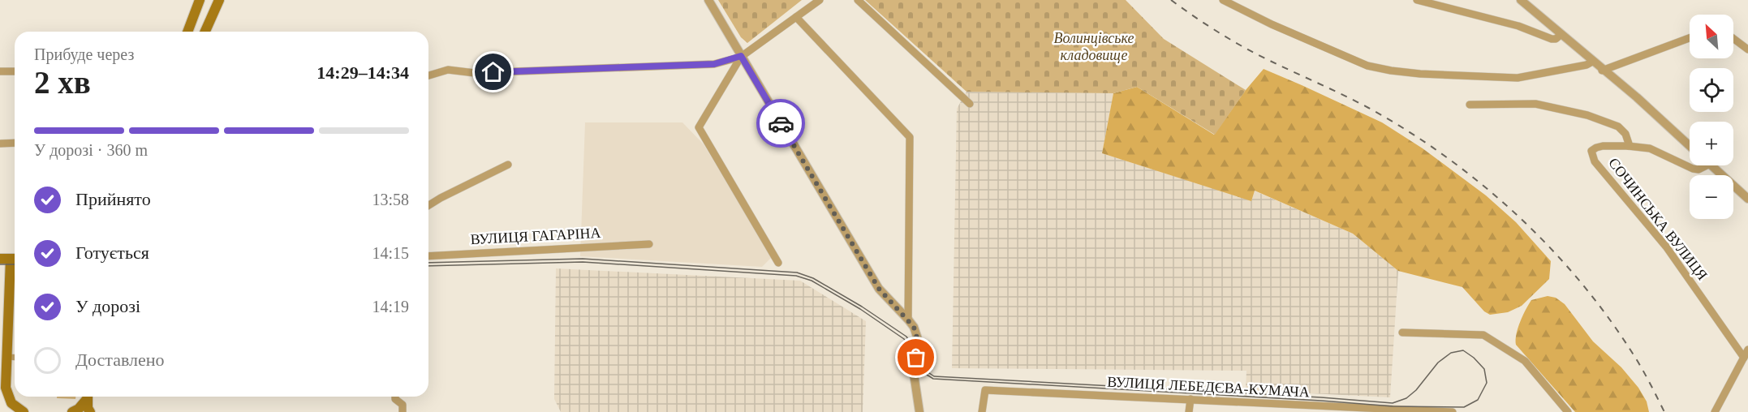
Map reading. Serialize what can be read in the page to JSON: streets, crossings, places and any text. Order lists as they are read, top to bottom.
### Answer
{
  "streets": {
    "street": ["СОЧИНСЬКА ВУЛИЦЯ", "ВУЛИЦЯ ГАГАРІНА", "ВУЛИЦЯ ЛЕБЕДЄВА-КУМАЧА"]
  },
  "parks": ["Волинцівське кладовище"],
  "north": "top left",
  "page": {
    "map_buttons": ["+", "−"],
    "heading": ["2 хв", "Прибуде через", "14:29–14:34"],
    "bar": "У дорозі · 360 m",
    "list": [
      ["Прийнято", "13:58"],
      ["Готується", "14:15"],
      ["У дорозі", "14:19"],
      "Доставлено"
    ]
  }
}
